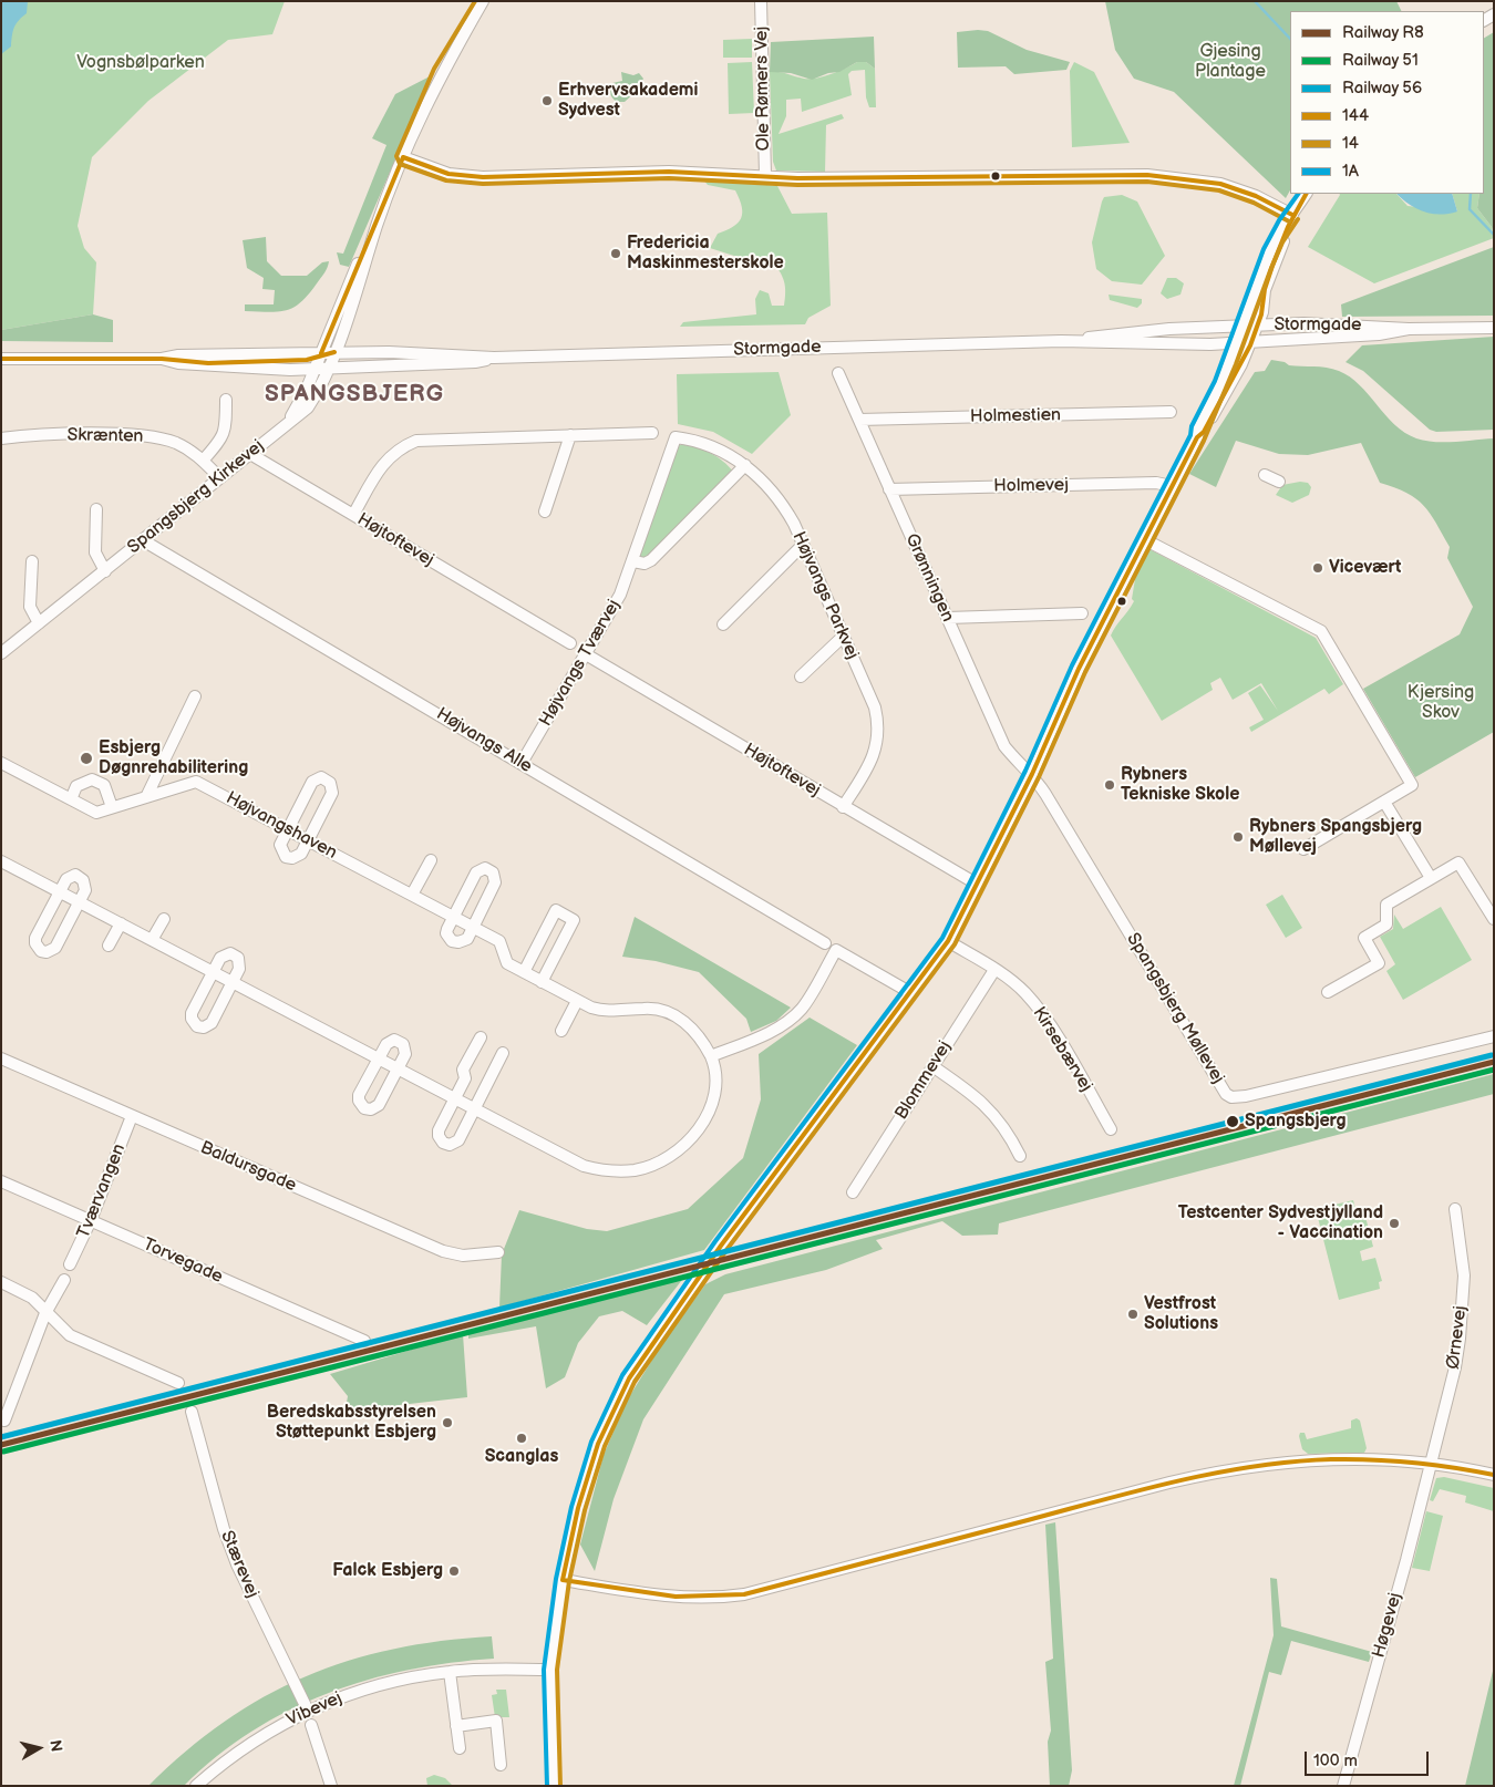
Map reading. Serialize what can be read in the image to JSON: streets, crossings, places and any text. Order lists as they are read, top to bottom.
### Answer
{
  "streets": {
    "street": [
      "Ole Rømers Vej",
      "Stormgade",
      "Holmestien",
      "Skrænten",
      "Holmevej",
      "Spangsbjerg Kirkevej",
      "Højtoftevej",
      "Grønningen",
      "Højvangs Parkvej",
      "Højvangs Tværvej",
      "Højvangs Alle",
      "Højvangshaven",
      "Spangsbjerg Møllevej",
      "Kirsebærvej",
      "Blommevej",
      "Baldursgade",
      "Tværvangen",
      "Torvegade",
      "Ørnevej",
      "Stærevej",
      "Høgevej",
      "Vibevej"
    ]
  },
  "crossings": [
    ["Stormgade", "Spangsbjerg Kirkevej"],
    ["Holmestien", "Grønningen"],
    ["Skrænten", "Spangsbjerg Kirkevej"],
    ["Holmevej", "Grønningen"],
    ["Spangsbjerg Kirkevej", "Højtoftevej"],
    ["Spangsbjerg Kirkevej", "Højvangs Alle"],
    ["Højtoftevej", "Højvangs Parkvej"],
    ["Højtoftevej", "Højvangs Tværvej"],
    ["Grønningen", "Spangsbjerg Møllevej"],
    ["Højvangs Parkvej", "Højvangs Tværvej"],
    ["Højvangs Tværvej", "Højvangs Alle"],
    ["Kirsebærvej", "Blommevej"],
    ["Baldursgade", "Tværvangen"],
    ["Tværvangen", "Torvegade"],
    ["Ørnevej", "Høgevej"],
    ["Stærevej", "Vibevej"]
  ],
  "districts": ["SPANGSBJERG"],
  "parks": ["Gjesing Plantage", "Vognsbølparken", "Kjersing Skov"],
  "places": [
    "Erhvervsakademi Sydvest",
    "Fredericia Maskinmesterskole",
    "Vicevært",
    "Esbjerg Døgnrehabilitering",
    "Rybners Tekniske Skole",
    "Rybners Spangsbjerg Møllevej",
    "Spangsbjerg",
    "Testcenter Sydvestjylland - Vaccination",
    "Vestfrost Solutions",
    "Beredskabsstyrelsen Støttepunkt Esbjerg",
    "Scanglas",
    "Falck Esbjerg"
  ],
  "lines": [
    "transit line 14",
    "transit line 144",
    "transit line 1A",
    "rail line 56",
    "rail line R8",
    "rail line 51"
  ],
  "legend": [
    "Railway R8",
    "Railway 51",
    "Railway 56",
    "144",
    "14",
    "1A"
  ],
  "scale_bar": "100 m",
  "north": "right"
}
